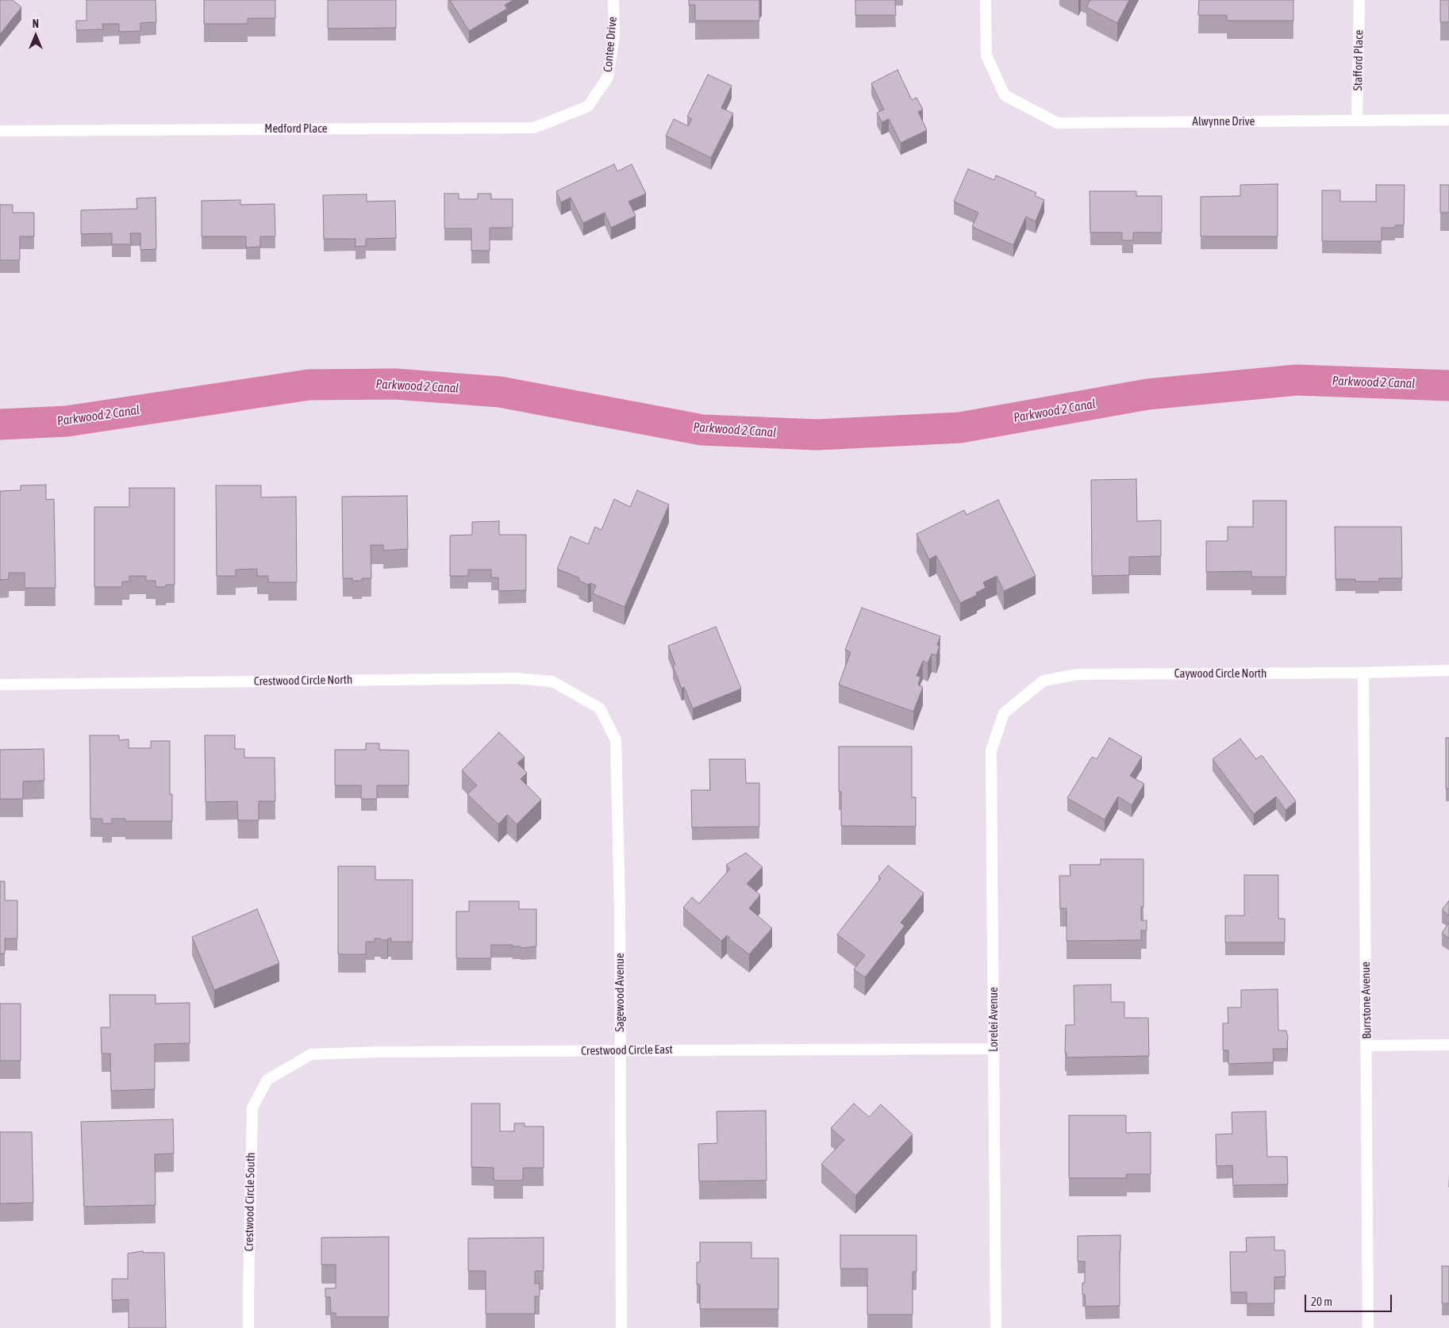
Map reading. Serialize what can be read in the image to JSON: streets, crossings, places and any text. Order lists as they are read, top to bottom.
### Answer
{
  "streets": {
    "street": [
      "Contee Drive",
      "Stafford Place",
      "Alwynne Drive",
      "Medford Place",
      "Caywood Circle North",
      "Crestwood Circle North",
      "Sagewood Avenue",
      "Burrstone Avenue",
      "Lorelei Avenue",
      "Crestwood Circle East",
      "Crestwood Circle South"
    ]
  },
  "crossings": [
    ["Contee Drive", "Medford Place"],
    ["Stafford Place", "Alwynne Drive"],
    ["Caywood Circle North", "Burrstone Avenue"],
    ["Caywood Circle North", "Lorelei Avenue"],
    ["Crestwood Circle North", "Sagewood Avenue"],
    ["Sagewood Avenue", "Crestwood Circle East"],
    ["Lorelei Avenue", "Crestwood Circle East"],
    ["Crestwood Circle East", "Crestwood Circle South"]
  ],
  "water": ["Parkwood 2 Canal"],
  "scale_bar": "20 m",
  "north": "top"
}
